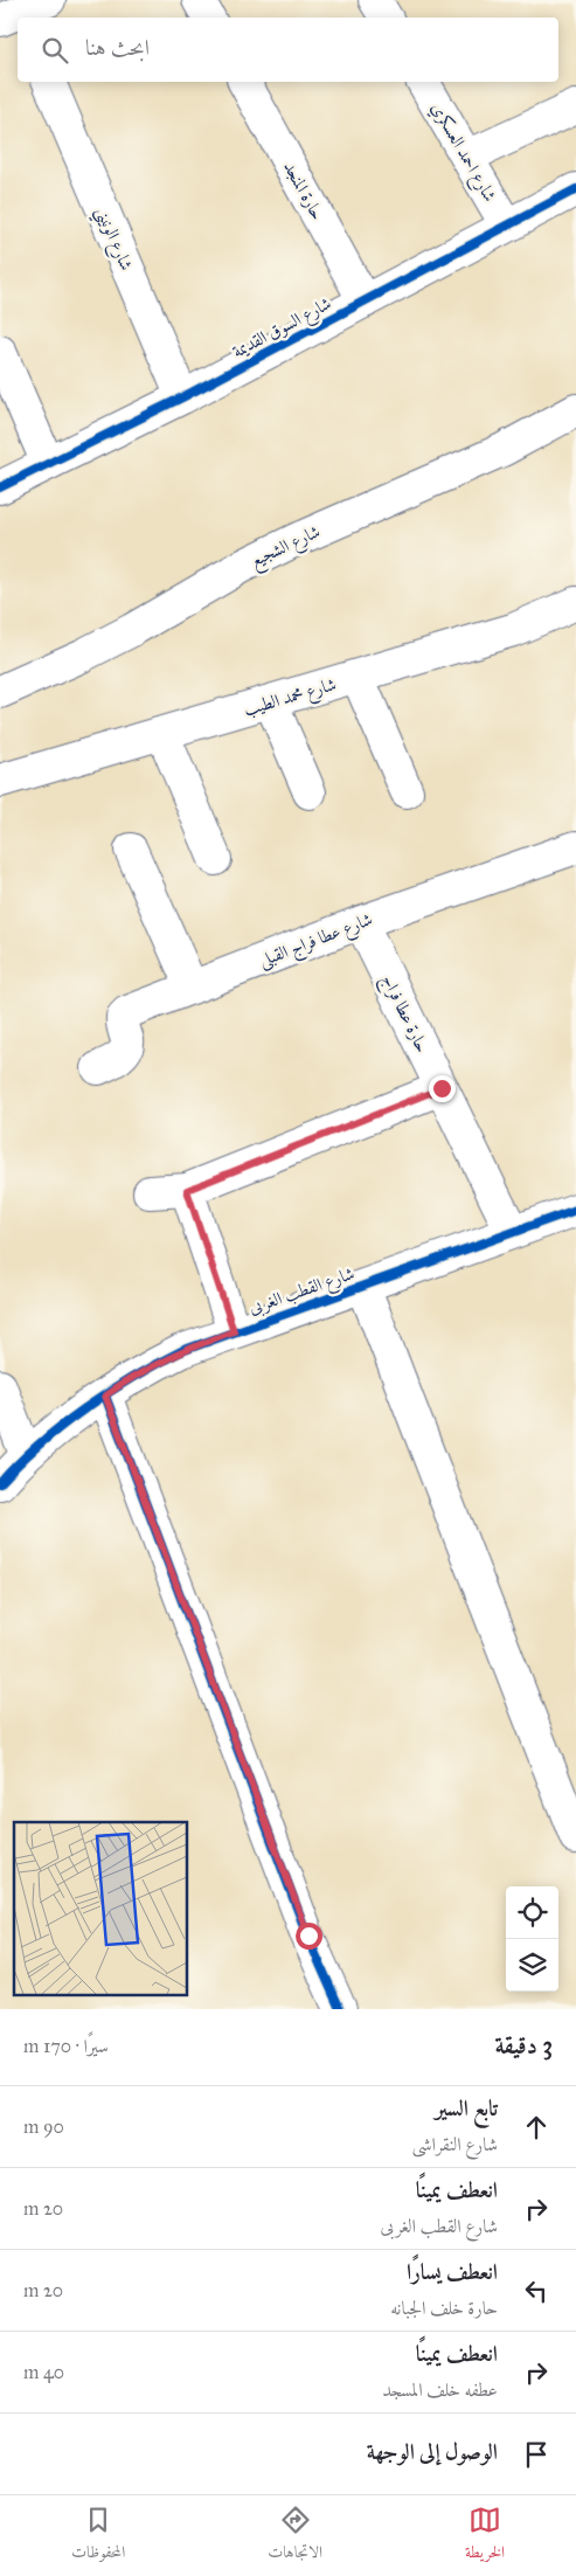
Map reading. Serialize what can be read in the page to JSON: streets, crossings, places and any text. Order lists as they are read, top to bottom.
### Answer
{
  "streets": {
    "street": [
      "شارع احمد العسكري",
      "حارة المنجد",
      "شارع الونيني",
      "شارع السوق القديمة",
      "شارع الشجيع",
      "شارع محمد الطيب",
      "شارع عطا فراج القبلى",
      "حارة عطا فراج",
      "شارع القطب الغربى"
    ]
  },
  "crossings": [
    ["شارع احمد العسكري", "شارع السوق القديمة"],
    ["حارة المنجد", "شارع السوق القديمة"],
    ["شارع الونيني", "شارع السوق القديمة"],
    ["شارع عطا فراج القبلى", "حارة عطا فراج"],
    ["حارة عطا فراج", "شارع القطب الغربى"]
  ],
  "page": {
    "search": "ابحث هنا",
    "heading": ["3 دقيقة", "سيرًا · 170 m"],
    "list": [
      ["تابع السير", "شارع النقراشى", "90 m"],
      ["انعطف يمينًا", "شارع القطب الغربى", "20 m"],
      ["انعطف يسارًا", "حارة خلف الجبانه", "20 m"],
      ["انعطف يمينًا", "عطفه خلف المسجد", "40 m"],
      "الوصول إلى الوجهة"
    ],
    "nav": ["الخريطة", "الاتجاهات", "المحفوظات"]
  }
}
